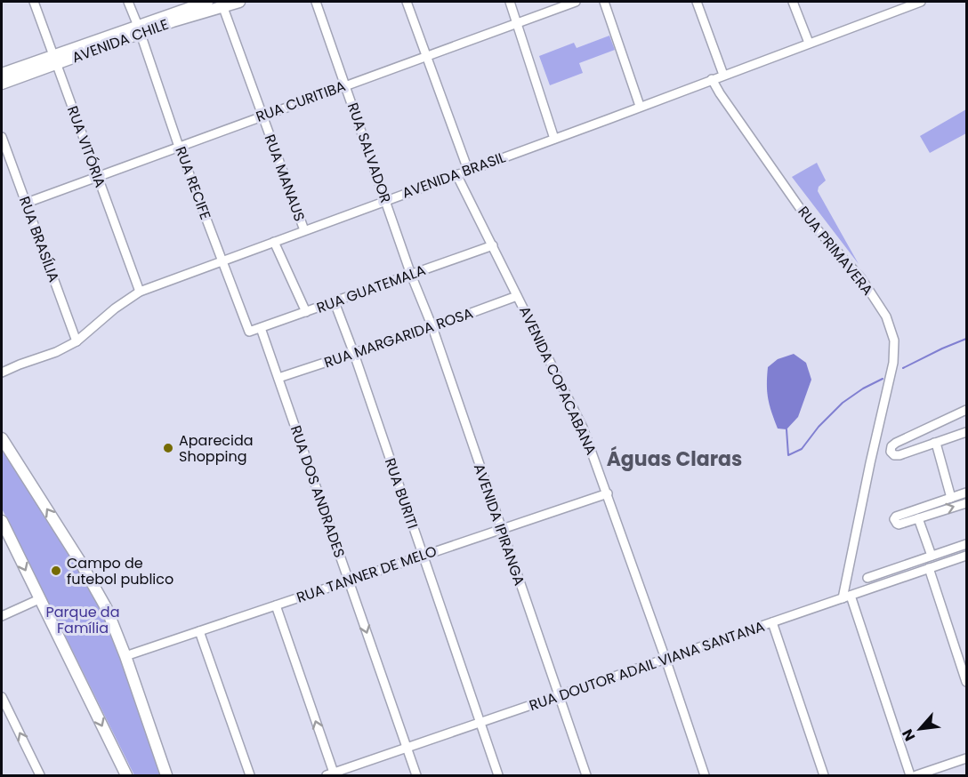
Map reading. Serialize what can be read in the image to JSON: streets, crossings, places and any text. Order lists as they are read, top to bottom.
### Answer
{
  "streets": {
    "main road": ["AVENIDA CHILE"],
    "street": [
      "RUA CURITIBA",
      "RUA VITÓRIA",
      "RUA SALVADOR",
      "AVENIDA BRASIL",
      "RUA MANAUS",
      "RUA RECIFE",
      "RUA BRASÍLIA",
      "RUA PRIMAVERA",
      "RUA GUATEMALA",
      "RUA MARGARIDA ROSA",
      "AVENIDA COPACABANA",
      "RUA DOS ANDRADES",
      "RUA BURITI",
      "AVENIDA IPIRANGA",
      "RUA TANNER DE MELO",
      "RUA DOUTOR ADAIL VIANA SANTANA"
    ]
  },
  "crossings": [
    ["AVENIDA CHILE", "RUA VITÓRIA"],
    ["AVENIDA CHILE", "RUA MANAUS"],
    ["AVENIDA CHILE", "RUA RECIFE"],
    ["RUA CURITIBA", "RUA VITÓRIA"],
    ["RUA CURITIBA", "RUA SALVADOR"],
    ["RUA CURITIBA", "RUA MANAUS"],
    ["RUA CURITIBA", "RUA RECIFE"],
    ["RUA CURITIBA", "RUA BRASÍLIA"],
    ["RUA VITÓRIA", "AVENIDA BRASIL"],
    ["RUA SALVADOR", "AVENIDA BRASIL"],
    ["RUA SALVADOR", "RUA GUATEMALA"],
    ["RUA SALVADOR", "AVENIDA IPIRANGA"],
    ["AVENIDA BRASIL", "RUA MANAUS"],
    ["AVENIDA BRASIL", "RUA RECIFE"],
    ["AVENIDA BRASIL", "RUA BRASÍLIA"],
    ["AVENIDA BRASIL", "RUA PRIMAVERA"],
    ["AVENIDA BRASIL", "AVENIDA COPACABANA"],
    ["RUA RECIFE", "RUA GUATEMALA"],
    ["RUA PRIMAVERA", "RUA DOUTOR ADAIL VIANA SANTANA"],
    ["RUA GUATEMALA", "AVENIDA COPACABANA"],
    ["RUA GUATEMALA", "RUA DOS ANDRADES"],
    ["RUA GUATEMALA", "RUA BURITI"],
    ["RUA GUATEMALA", "AVENIDA IPIRANGA"],
    ["RUA MARGARIDA ROSA", "AVENIDA COPACABANA"],
    ["RUA MARGARIDA ROSA", "RUA DOS ANDRADES"],
    ["RUA MARGARIDA ROSA", "RUA BURITI"],
    ["RUA MARGARIDA ROSA", "AVENIDA IPIRANGA"],
    ["AVENIDA COPACABANA", "RUA TANNER DE MELO"],
    ["AVENIDA COPACABANA", "RUA DOUTOR ADAIL VIANA SANTANA"],
    ["RUA DOS ANDRADES", "RUA TANNER DE MELO"],
    ["RUA DOS ANDRADES", "RUA DOUTOR ADAIL VIANA SANTANA"],
    ["RUA BURITI", "RUA TANNER DE MELO"],
    ["RUA BURITI", "RUA DOUTOR ADAIL VIANA SANTANA"],
    ["AVENIDA IPIRANGA", "RUA TANNER DE MELO"],
    ["AVENIDA IPIRANGA", "RUA DOUTOR ADAIL VIANA SANTANA"]
  ],
  "one_way": ["RUA DOS ANDRADES"],
  "districts": ["Águas Claras"],
  "parks": ["Parque da Família"],
  "places": ["Aparecida Shopping", "Campo de futebol publico"],
  "north": "bottom left"
}
